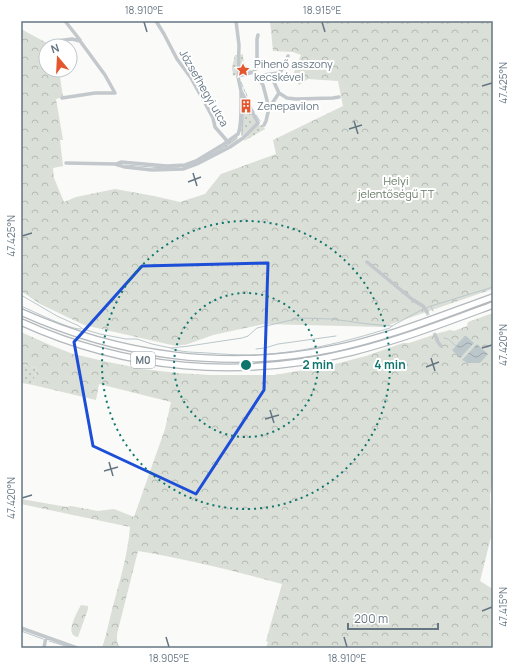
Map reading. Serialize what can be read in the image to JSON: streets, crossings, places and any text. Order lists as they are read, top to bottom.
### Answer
{
  "streets": {
    "highway": ["M0"],
    "street": ["Józsefhegyi utca"]
  },
  "parks": ["Helyi jelentőségű TT"],
  "places": {
    "place": ["Pihenő asszony kecskével"],
    "building": ["Zenepavilon"]
  },
  "scale_bar": "200 m",
  "north": "top",
  "coordinates": [
    "18.910°E",
    "18.915°E",
    "47.425°N",
    "47.420°N",
    "47.415°N",
    "18.905°E"
  ],
  "rings": ["2 min", "4 min"]
}
